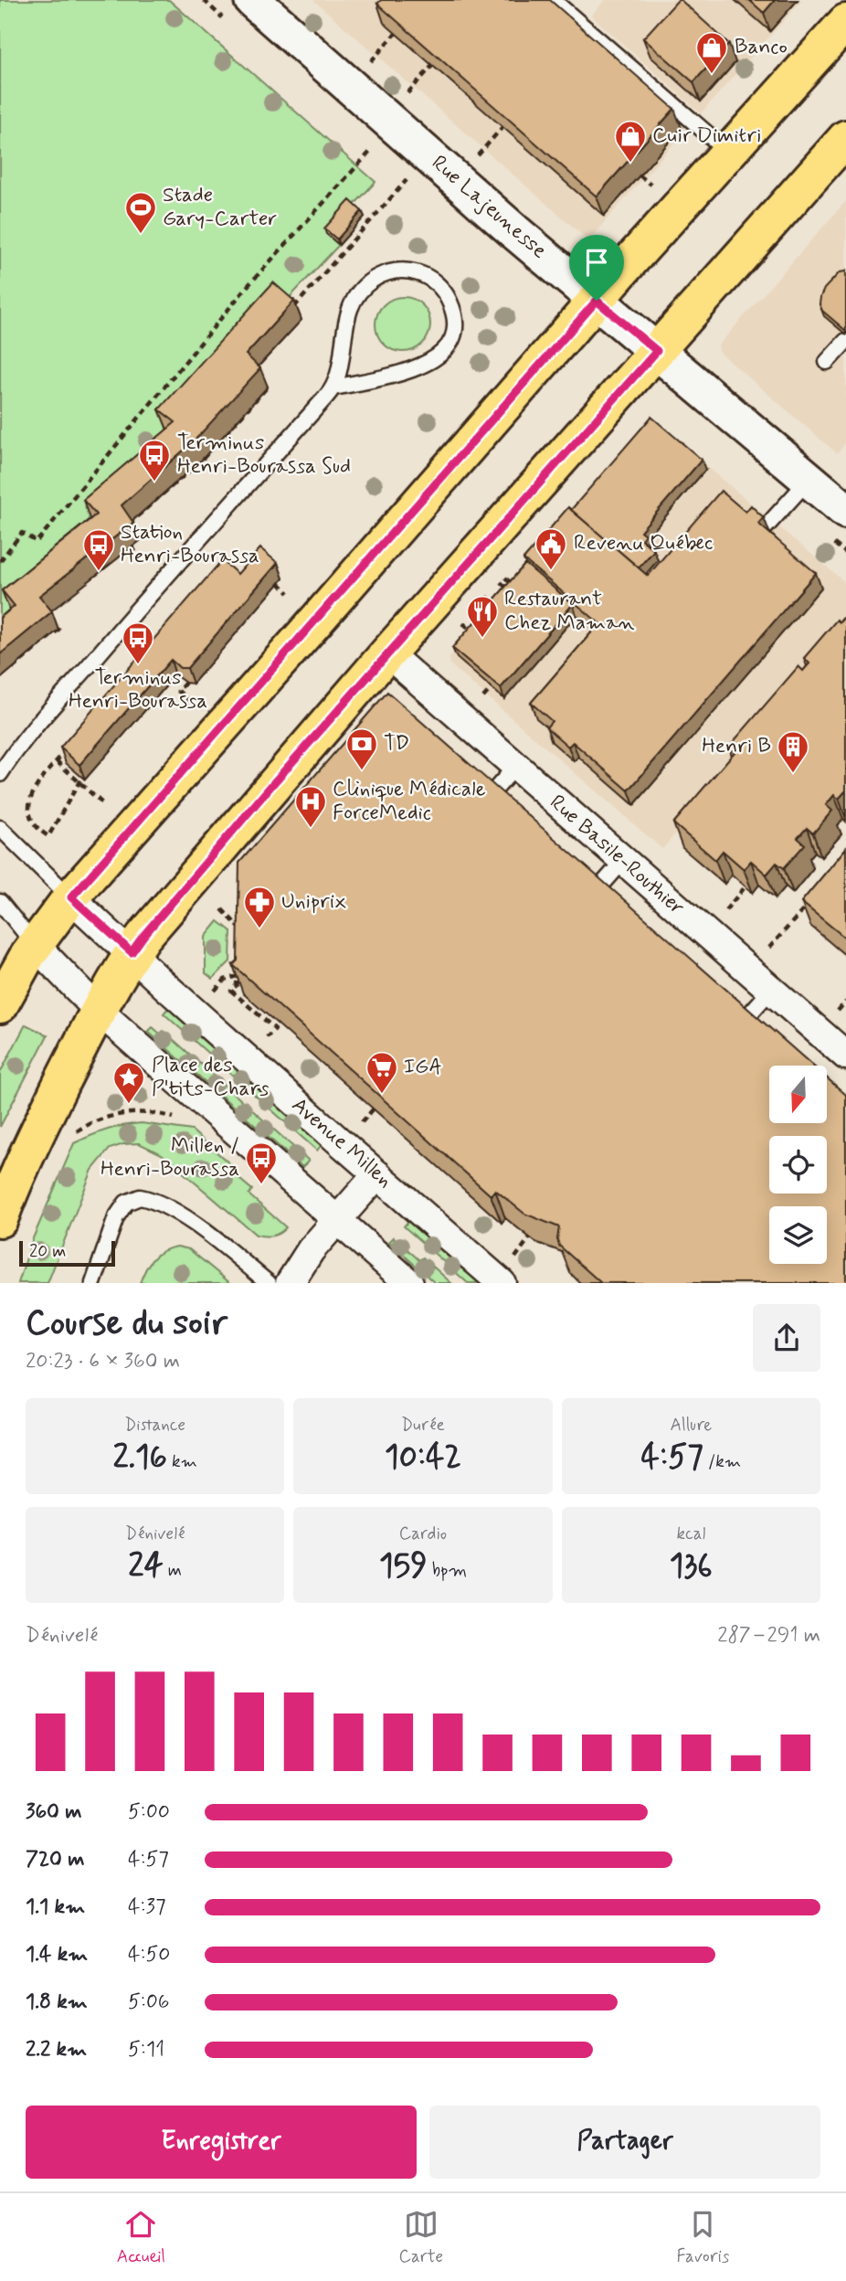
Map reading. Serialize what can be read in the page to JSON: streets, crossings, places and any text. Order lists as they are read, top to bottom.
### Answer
{
  "streets": {
    "main road": ["Rue Lajeunesse"],
    "street": ["Rue Basile-Routhier", "Avenue Millen"]
  },
  "places": {
    "shop": ["Banco", "Cuir Dimitri"],
    "sports": ["Stade Gary-Carter"],
    "bus stop": [
      "Terminus Henri-Bourassa Sud",
      "Station Henri-Bourassa",
      "Terminus Henri-Bourassa",
      "Millen / Henri-Bourassa"
    ],
    "public building": ["Revenu Québec"],
    "restaurant": ["Restaurant Chez Maman"],
    "bank": ["TD"],
    "building": ["Henri B"],
    "hospital": ["Clinique Médicale ForceMedic"],
    "pharmacy": ["Uniprix"],
    "supermarket": ["IGA"],
    "place": ["Place des P'tits-Chars"]
  },
  "scale_bar": "20 m",
  "north": "bottom",
  "page": {
    "scale": "20 m",
    "heading": ["Course du soir", "20:23 · 6 × 360 m"],
    "stats": [
      ["Distance", "2.16 km"],
      ["Durée", "10:42"],
      ["Allure", "4:57 /km"],
      ["Dénivelé", "24 m"],
      ["Cardio", "159 bpm"],
      ["kcal", "136"]
    ],
    "chart": ["Dénivelé", "287–291 m"],
    "list": [
      {
        "name": "360 m",
        "note": "5:00"
      },
      {
        "name": "720 m",
        "note": "4:57"
      },
      {
        "name": "1.1 km",
        "note": "4:37"
      },
      {
        "name": "1.4 km",
        "note": "4:50"
      },
      {
        "name": "1.8 km",
        "note": "5:06"
      },
      {
        "name": "2.2 km",
        "note": "5:11"
      }
    ],
    "buttons": ["Enregistrer", "Partager"],
    "tabs": ["Accueil", "Carte", "Favoris"]
  }
}
